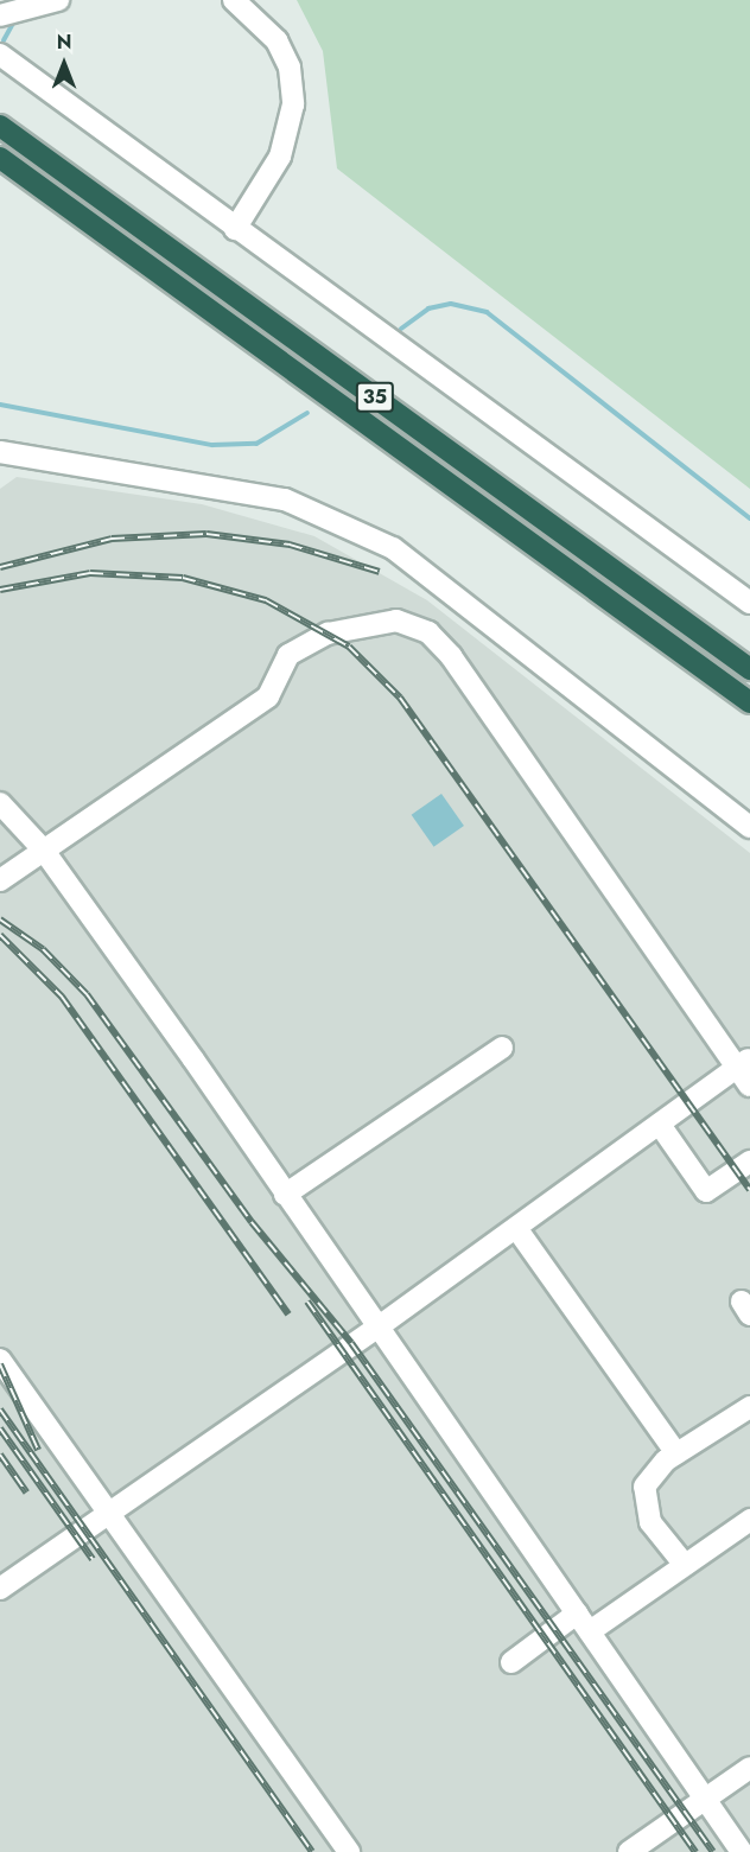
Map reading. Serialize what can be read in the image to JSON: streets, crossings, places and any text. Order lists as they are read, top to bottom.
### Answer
{
  "streets": {
    "highway": ["35"]
  },
  "north": "top"
}
